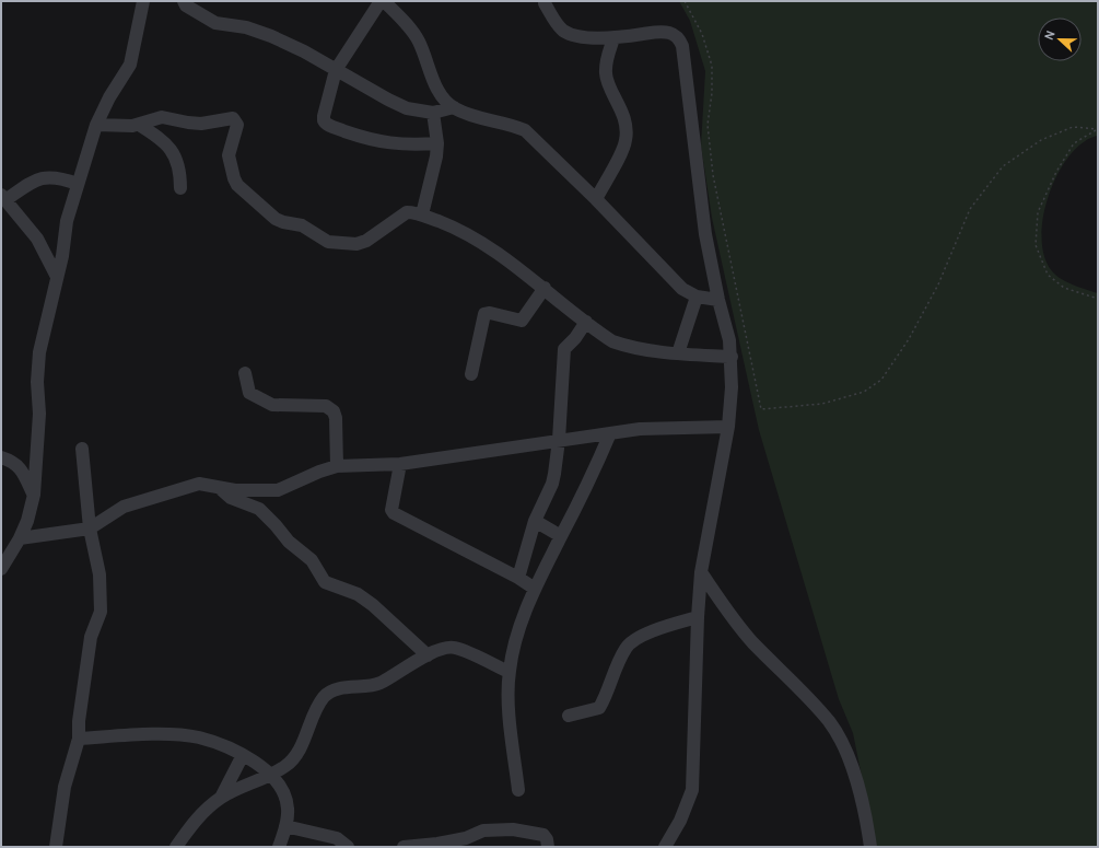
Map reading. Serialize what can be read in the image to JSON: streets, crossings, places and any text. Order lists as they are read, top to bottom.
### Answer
{
  "north": "left"
}
